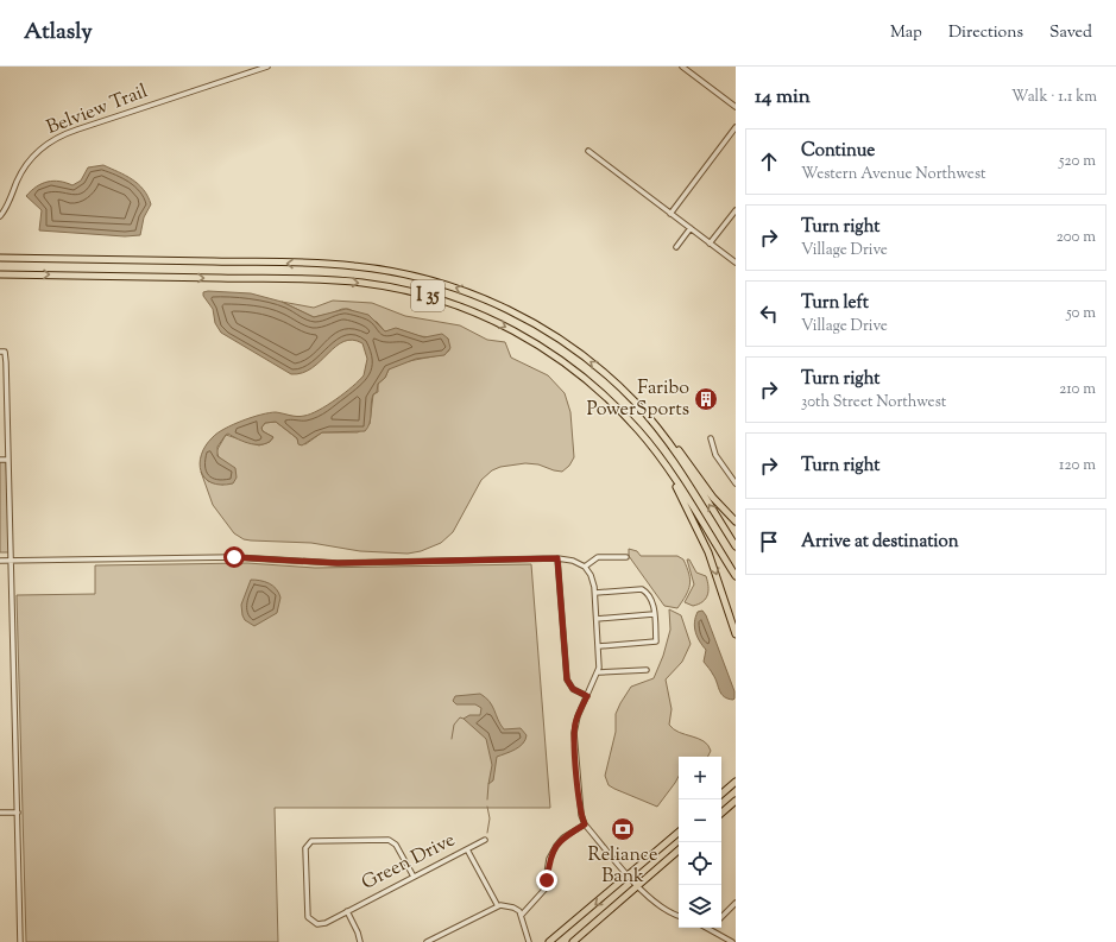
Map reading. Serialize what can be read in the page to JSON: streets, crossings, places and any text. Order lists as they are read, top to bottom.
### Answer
{
  "streets": {
    "highway": ["I 35"],
    "street": ["Belview Trail", "Green Drive"]
  },
  "places": {
    "building": ["Faribo PowerSports"],
    "bank": ["Reliance Bank"]
  },
  "page": {
    "header": "Atlasly",
    "nav": ["Map", "Directions", "Saved"],
    "heading": ["14 min", "Walk · 1.1 km"],
    "list": [
      ["Continue", "Western Avenue Northwest", "520 m"],
      ["Turn right", "Village Drive", "200 m"],
      ["Turn left", "Village Drive", "50 m"],
      ["Turn right", "30th Street Northwest", "210 m"],
      ["Turn right", "120 m"],
      "Arrive at destination"
    ],
    "map_buttons": ["+", "−"]
  }
}
